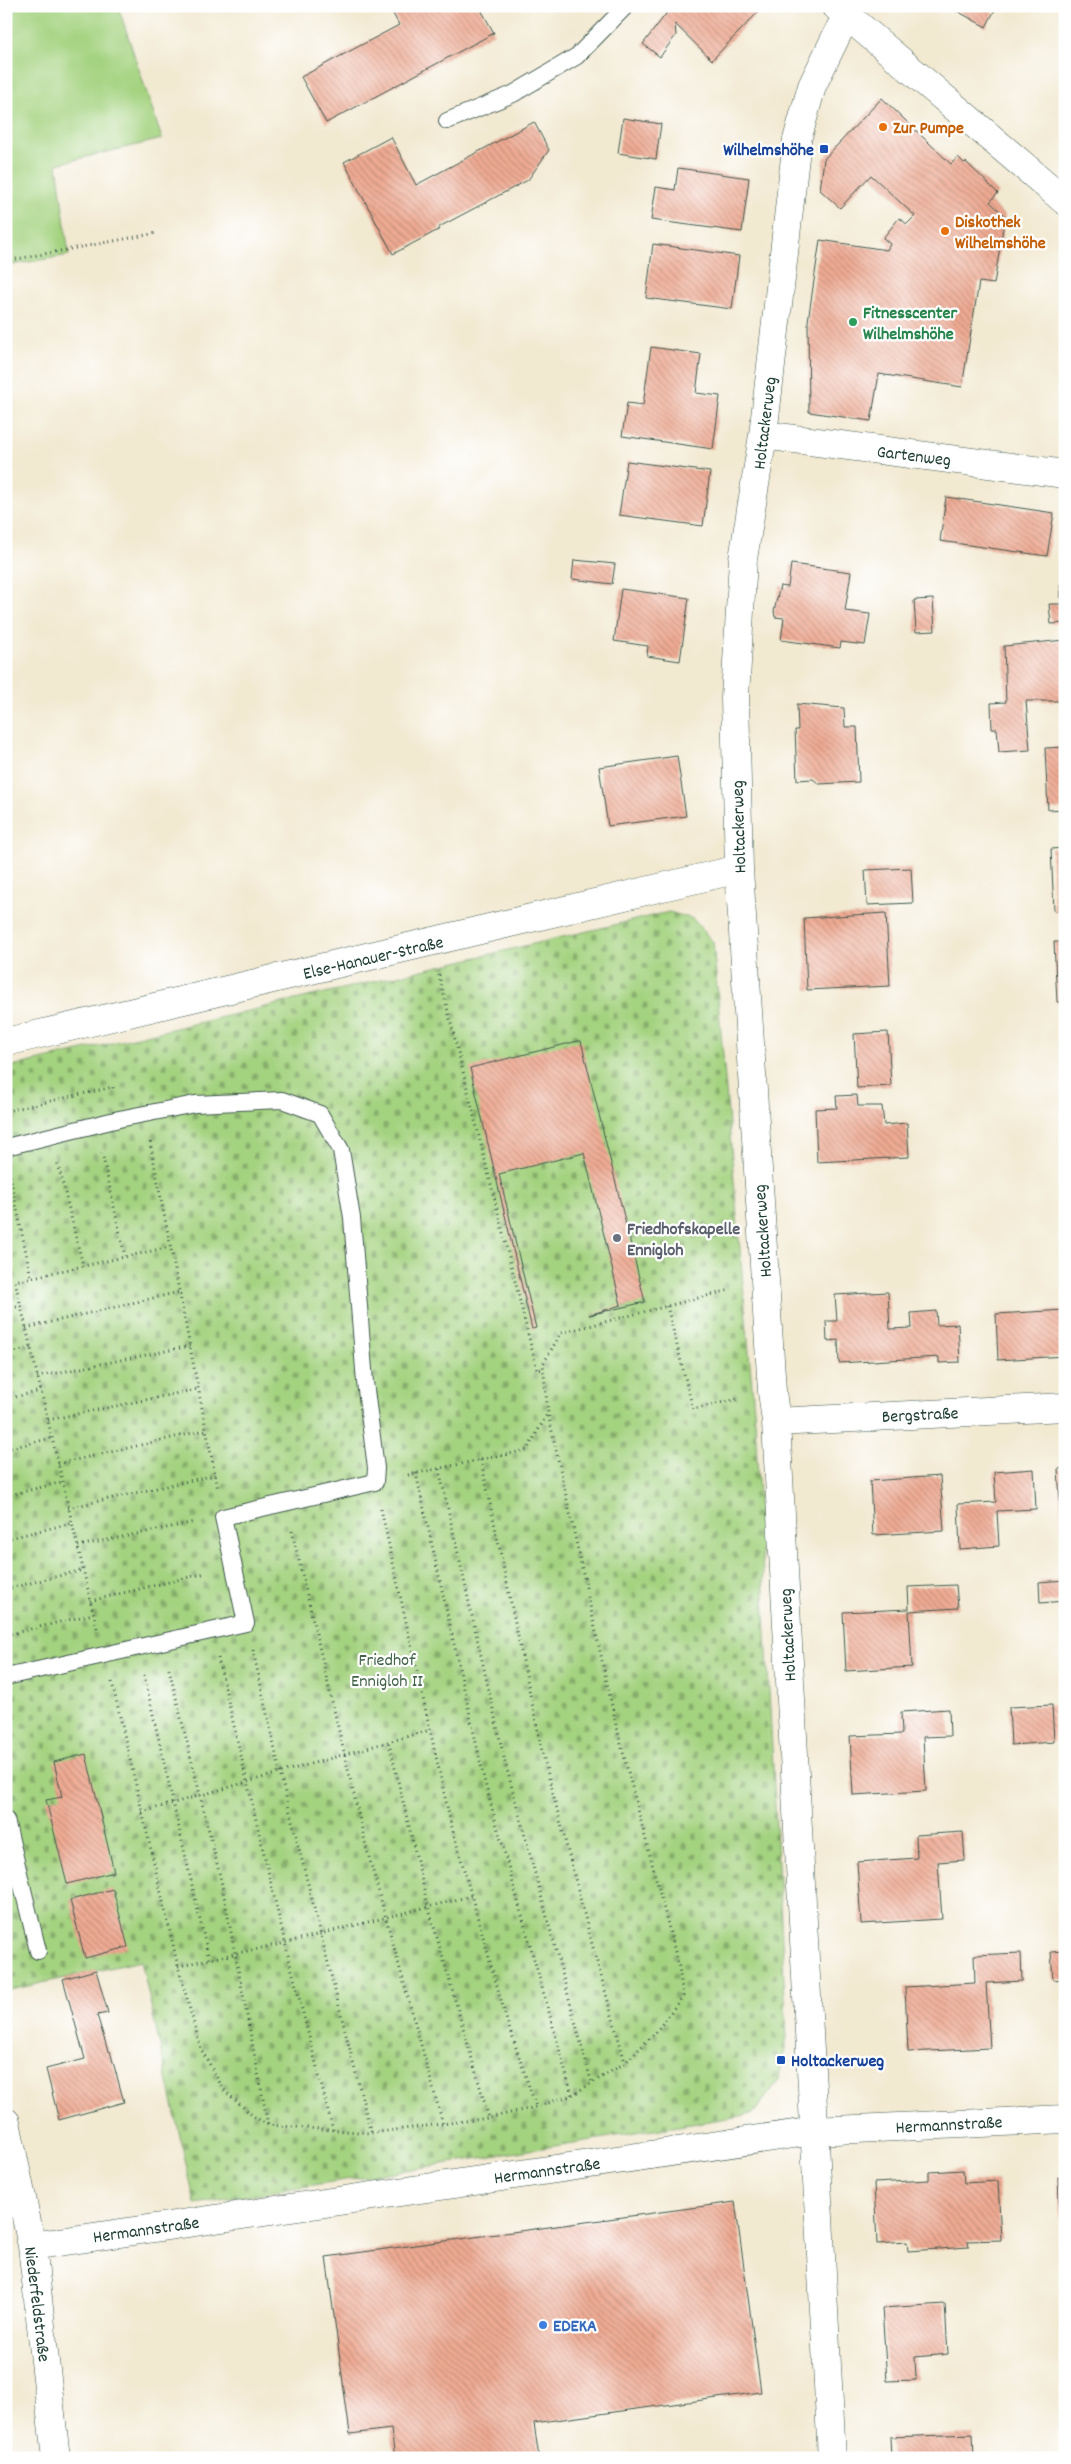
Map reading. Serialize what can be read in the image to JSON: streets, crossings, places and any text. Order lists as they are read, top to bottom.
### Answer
{
  "streets": {
    "street": [
      "Holtackerweg",
      "Gartenweg",
      "Else-Hanauer-Straße",
      "Bergstraße",
      "Hermannstraße",
      "Niederfeldstraße"
    ]
  },
  "crossings": [
    ["Holtackerweg", "Gartenweg"],
    ["Holtackerweg", "Else-Hanauer-Straße"],
    ["Holtackerweg", "Bergstraße"],
    ["Holtackerweg", "Hermannstraße"],
    ["Hermannstraße", "Niederfeldstraße"]
  ],
  "parks": ["Friedhof Ennigloh II"],
  "places": {
    "other": [
      "Zur Pumpe",
      "Diskothek Wilhelmshöhe",
      "Fitnesscenter Wilhelmshöhe",
      "Friedhofskapelle Ennigloh",
      "EDEKA"
    ],
    "transit": ["Wilhelmshöhe", "Holtackerweg"]
  }
}
